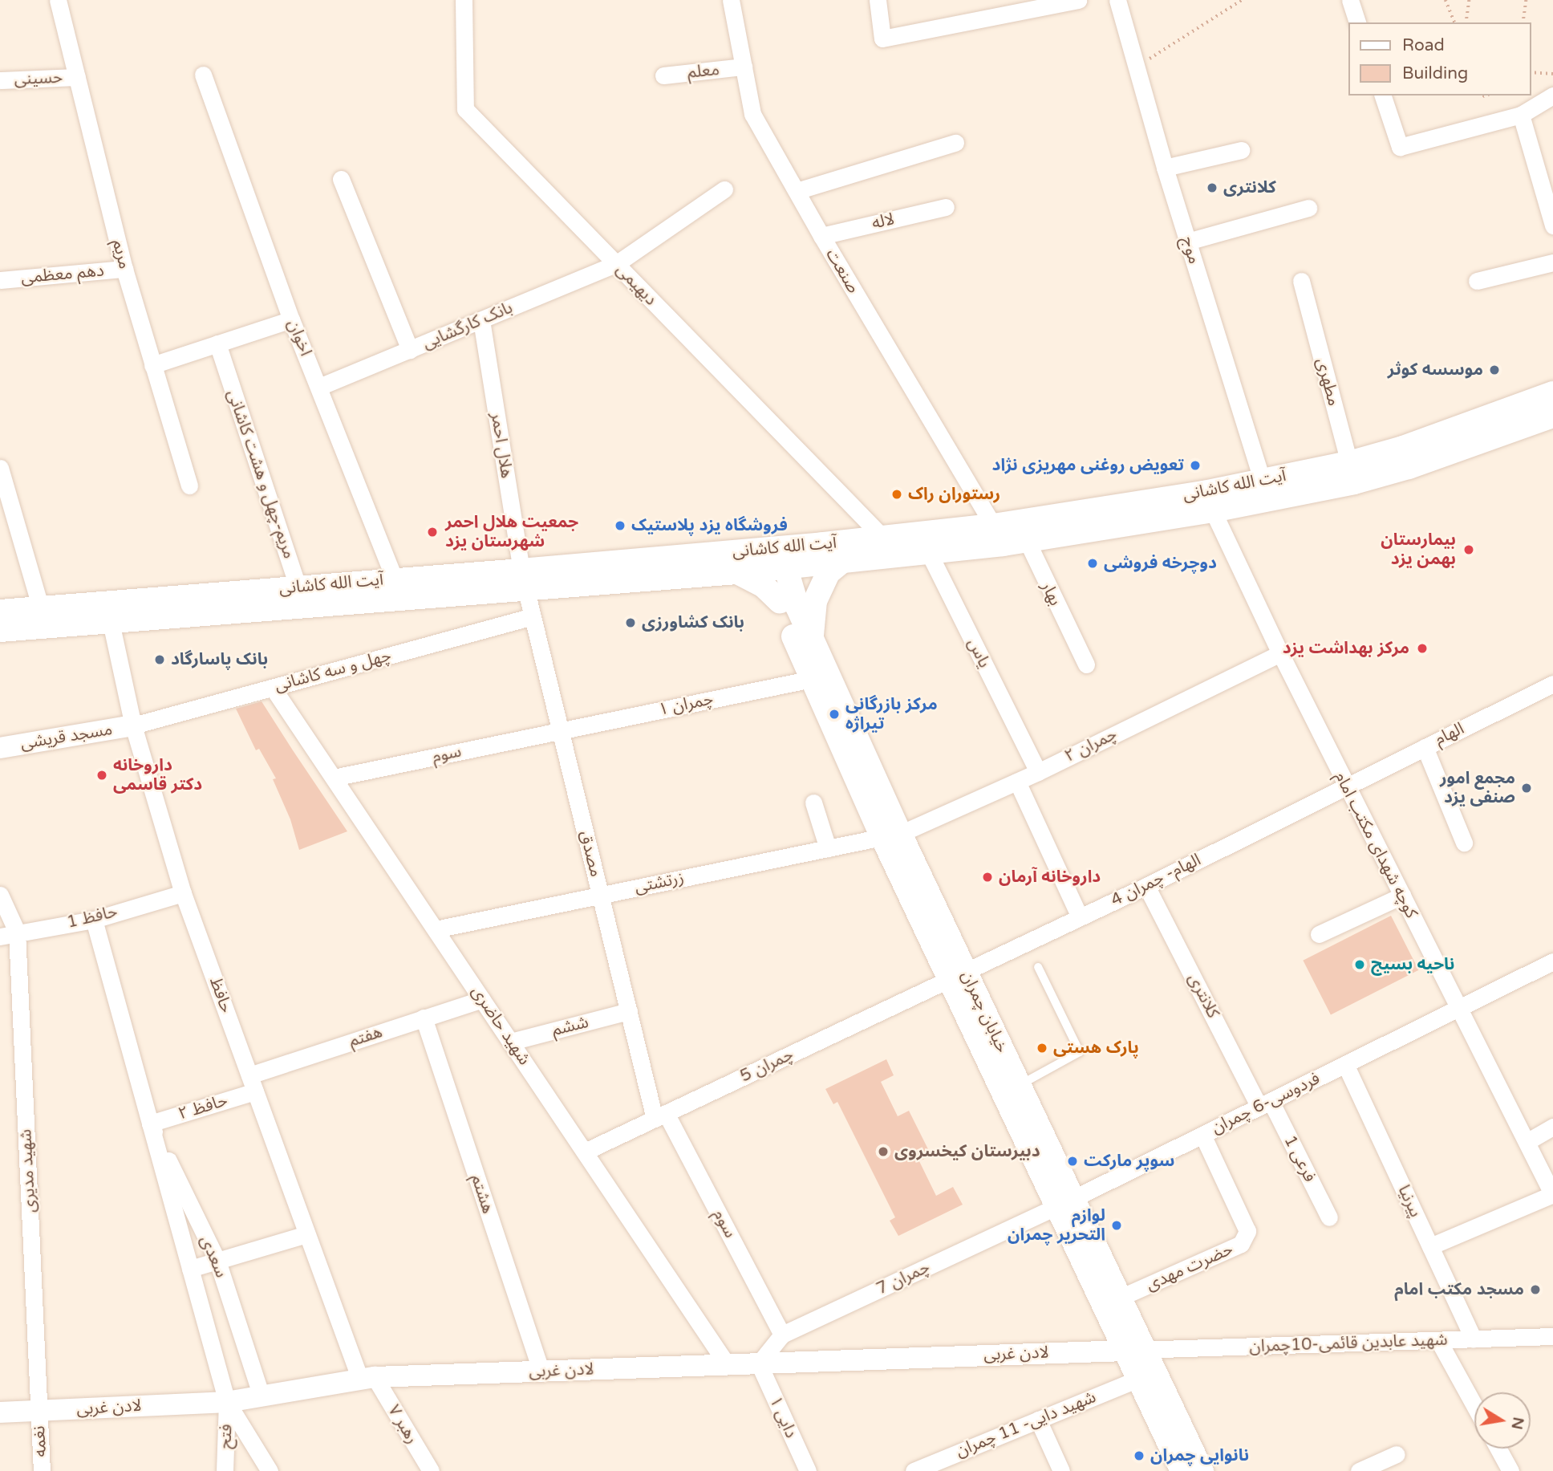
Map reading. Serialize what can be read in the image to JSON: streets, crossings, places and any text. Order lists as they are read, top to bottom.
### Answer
{
  "streets": {
    "main road": ["آیت الله کاشانی", "خیابان چمران"],
    "street": [
      "معلم",
      "حسینی",
      "لاله",
      "موج",
      "مریم",
      "صنعت",
      "دهم معظمی",
      "دیهیمی",
      "بانک کارگشایی",
      "اخوان",
      "مطهری",
      "هلال احمر",
      "مریم-چهل و هشت کاشانی",
      "بهار",
      "یاس",
      "چهل و سه کاشانی",
      "چمران ۱",
      "الهام",
      "مسجد قریشی",
      "چمران ۲",
      "سوم",
      "کوچه شهدای مکتب امام",
      "مصدق",
      "الهام- چمران 4",
      "زرتشتی",
      "حافظ 1",
      "حافظ",
      "کلانتری",
      "شهید حاضری",
      "ششم",
      "هفتم",
      "چمران 5",
      "فردوسی-6 چمران",
      "حافظ ۲",
      "فرعی 1",
      "شهید مدیری",
      "هشتم",
      "پیرنیا",
      "سعدی",
      "حضرت مهدی",
      "چمران 7",
      "شهید عابدین قائمی-10چمران",
      "لادن غربی",
      "دایی ۱",
      "رهبر ۷",
      "شهید دایی- 11 چمران",
      "فتح",
      "نغمه"
    ]
  },
  "crossings": [
    ["معلم", "صنعت"],
    ["حسینی", "مریم"],
    ["لاله", "صنعت"],
    ["موج", "آیت الله کاشانی"],
    ["مریم", "دهم معظمی"],
    ["صنعت", "آیت الله کاشانی"],
    ["صنعت", "بهار"],
    ["دیهیمی", "بانک کارگشایی"],
    ["دیهیمی", "آیت الله کاشانی"],
    ["بانک کارگشایی", "اخوان"],
    ["بانک کارگشایی", "هلال احمر"],
    ["اخوان", "آیت الله کاشانی"],
    ["مطهری", "آیت الله کاشانی"],
    ["هلال احمر", "آیت الله کاشانی"],
    ["هلال احمر", "مصدق"],
    ["مریم-چهل و هشت کاشانی", "آیت الله کاشانی"],
    ["آیت الله کاشانی", "بهار"],
    ["آیت الله کاشانی", "یاس"],
    ["آیت الله کاشانی", "کوچه شهدای مکتب امام"],
    ["آیت الله کاشانی", "مصدق"],
    ["آیت الله کاشانی", "حافظ"],
    ["آیت الله کاشانی", "خیابان چمران"],
    ["یاس", "چمران ۲"],
    ["چهل و سه کاشانی", "مسجد قریشی"],
    ["چهل و سه کاشانی", "مصدق"],
    ["چهل و سه کاشانی", "حافظ"],
    ["چهل و سه کاشانی", "شهید حاضری"],
    ["چمران ۱", "سوم"],
    ["چمران ۱", "مصدق"],
    ["چمران ۱", "خیابان چمران"],
    ["الهام", "کوچه شهدای مکتب امام"],
    ["الهام", "الهام- چمران 4"],
    ["مسجد قریشی", "حافظ"],
    ["چمران ۲", "کوچه شهدای مکتب امام"],
    ["چمران ۲", "زرتشتی"],
    ["چمران ۲", "خیابان چمران"],
    ["سوم", "مصدق"],
    ["سوم", "شهید حاضری"],
    ["سوم", "چمران 5"],
    ["سوم", "چمران 7"],
    ["کوچه شهدای مکتب امام", "الهام- چمران 4"],
    ["کوچه شهدای مکتب امام", "فردوسی-6 چمران"],
    ["مصدق", "زرتشتی"],
    ["مصدق", "ششم"],
    ["مصدق", "چمران 5"],
    ["الهام- چمران 4", "کلانتری"],
    ["الهام- چمران 4", "خیابان چمران"],
    ["الهام- چمران 4", "چمران 5"],
    ["زرتشتی", "خیابان چمران"],
    ["زرتشتی", "شهید حاضری"],
    ["حافظ 1", "حافظ"],
    ["حافظ 1", "شهید مدیری"],
    ["حافظ 1", "سعدی"],
    ["حافظ", "هفتم"],
    ["حافظ", "حافظ ۲"],
    ["حافظ", "لادن غربی"],
    ["حافظ", "رهبر ۷"],
    ["کلانتری", "فردوسی-6 چمران"],
    ["کلانتری", "فرعی 1"],
    ["خیابان چمران", "چمران 5"],
    ["خیابان چمران", "فردوسی-6 چمران"],
    ["خیابان چمران", "حضرت مهدی"],
    ["خیابان چمران", "چمران 7"],
    ["خیابان چمران", "شهید عابدین قائمی-10چمران"],
    ["خیابان چمران", "لادن غربی"],
    ["خیابان چمران", "شهید دایی- 11 چمران"],
    ["شهید حاضری", "ششم"],
    ["شهید حاضری", "هفتم"],
    ["شهید حاضری", "چمران 5"],
    ["شهید حاضری", "لادن غربی"],
    ["هفتم", "هشتم"],
    ["فردوسی-6 چمران", "فرعی 1"],
    ["فردوسی-6 چمران", "پیرنیا"],
    ["فردوسی-6 چمران", "حضرت مهدی"],
    ["فردوسی-6 چمران", "چمران 7"],
    ["حافظ ۲", "سعدی"],
    ["شهید مدیری", "لادن غربی"],
    ["شهید مدیری", "نغمه"],
    ["هشتم", "لادن غربی"],
    ["پیرنیا", "شهید عابدین قائمی-10چمران"],
    ["سعدی", "لادن غربی"],
    ["سعدی", "فتح"],
    ["چمران 7", "لادن غربی"],
    ["چمران 7", "دایی ۱"],
    ["شهید عابدین قائمی-10چمران", "لادن غربی"],
    ["لادن غربی", "دایی ۱"],
    ["لادن غربی", "رهبر ۷"],
    ["لادن غربی", "فتح"],
    ["لادن غربی", "نغمه"]
  ],
  "places": [
    "کلانتری",
    "موسسه کوثر",
    "تعویض روغنی مهریزی نژاد",
    "رستوران راک",
    "فروشگاه یزد پلاستیک",
    "جمعیت هلال احمر شهرستان یزد",
    "بیمارستان بهمن یزد",
    "دوچرخه فروشی",
    "بانک کشاورزی",
    "مرکز بهداشت یزد",
    "بانک پاسارگاد",
    "مرکز بازرگانی تیراژه",
    "داروخانه دکتر قاسمی",
    "مجمع امور صنفی یزد",
    "داروخانه آرمان",
    "ناحیه بسیج",
    "پارک هستی",
    "دبیرستان کیخسروی",
    "سوپر مارکت",
    "لوازم التحریر چمران",
    "مسجد مکتب امام",
    "نانوایی چمران"
  ],
  "legend": ["Road", "Building"],
  "north": "right"
}
